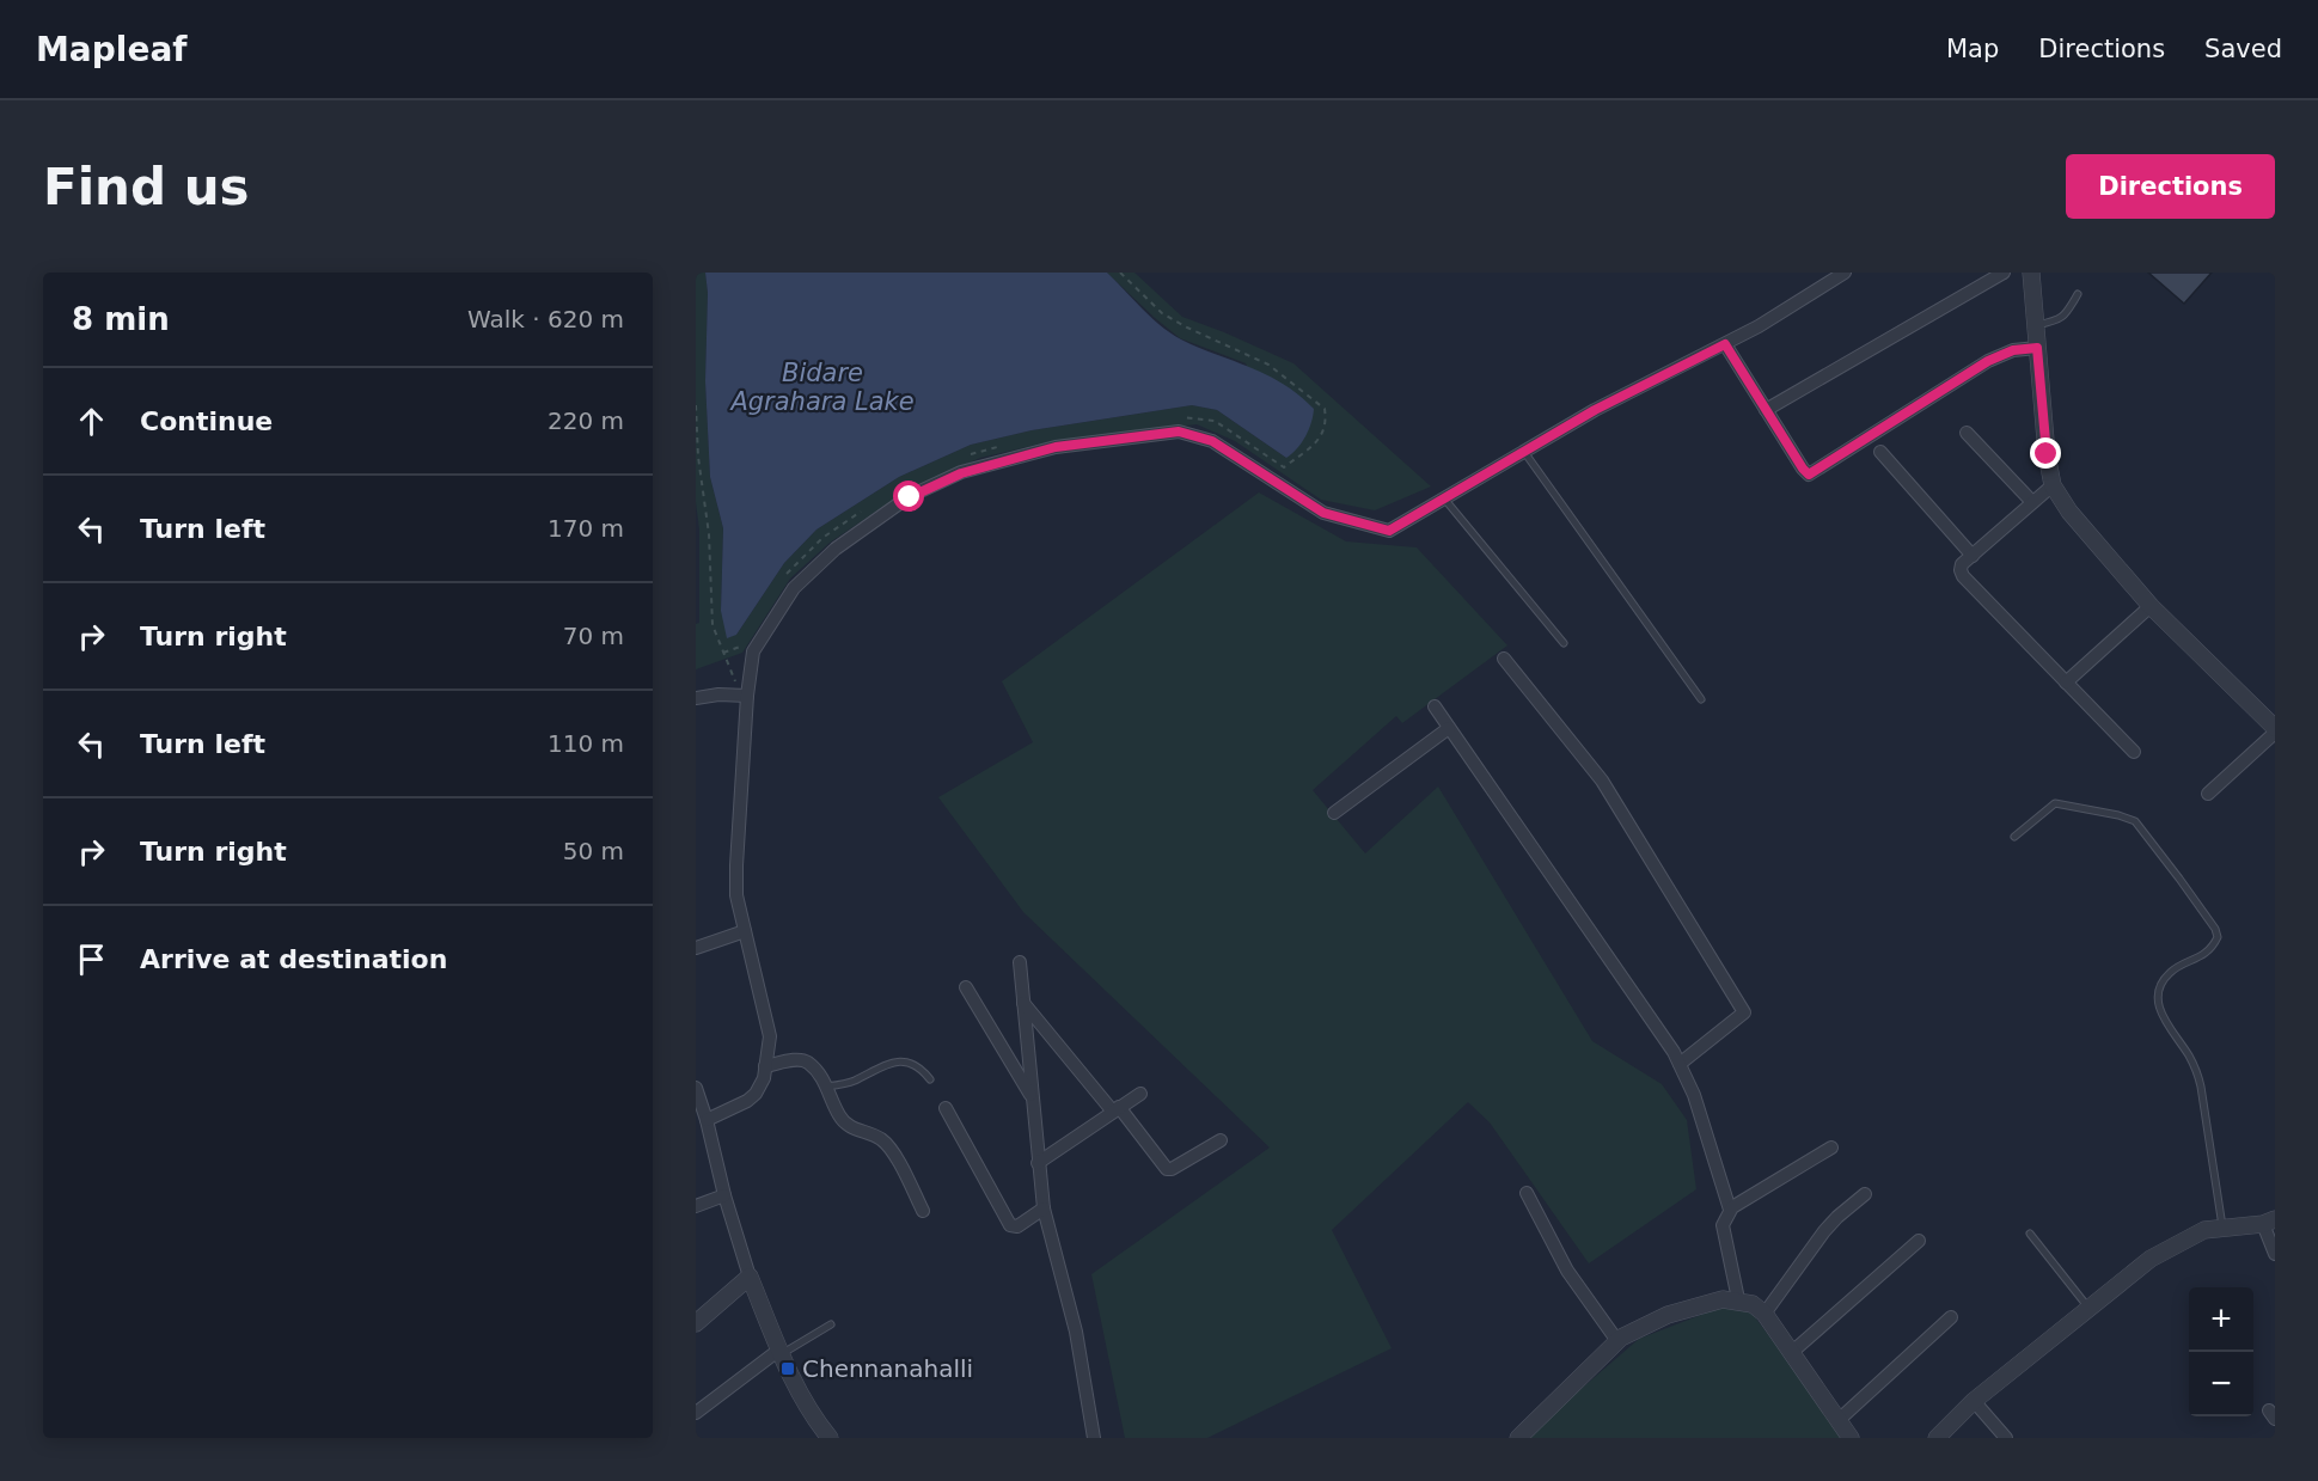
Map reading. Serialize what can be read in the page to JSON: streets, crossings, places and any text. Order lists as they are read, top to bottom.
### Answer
{
  "water": ["Bidare Agrahara Lake"],
  "places": {
    "transit": ["Chennanahalli"]
  },
  "page": {
    "header": "Mapleaf",
    "nav": ["Map", "Directions", "Saved"],
    "buttons": "Directions",
    "title": "Find us",
    "heading": ["8 min", "Walk · 620 m"],
    "list": [
      ["Continue", "220 m"],
      ["Turn left", "170 m"],
      ["Turn right", "70 m"],
      ["Turn left", "110 m"],
      ["Turn right", "50 m"],
      "Arrive at destination"
    ],
    "map_buttons": ["+", "−"]
  }
}
